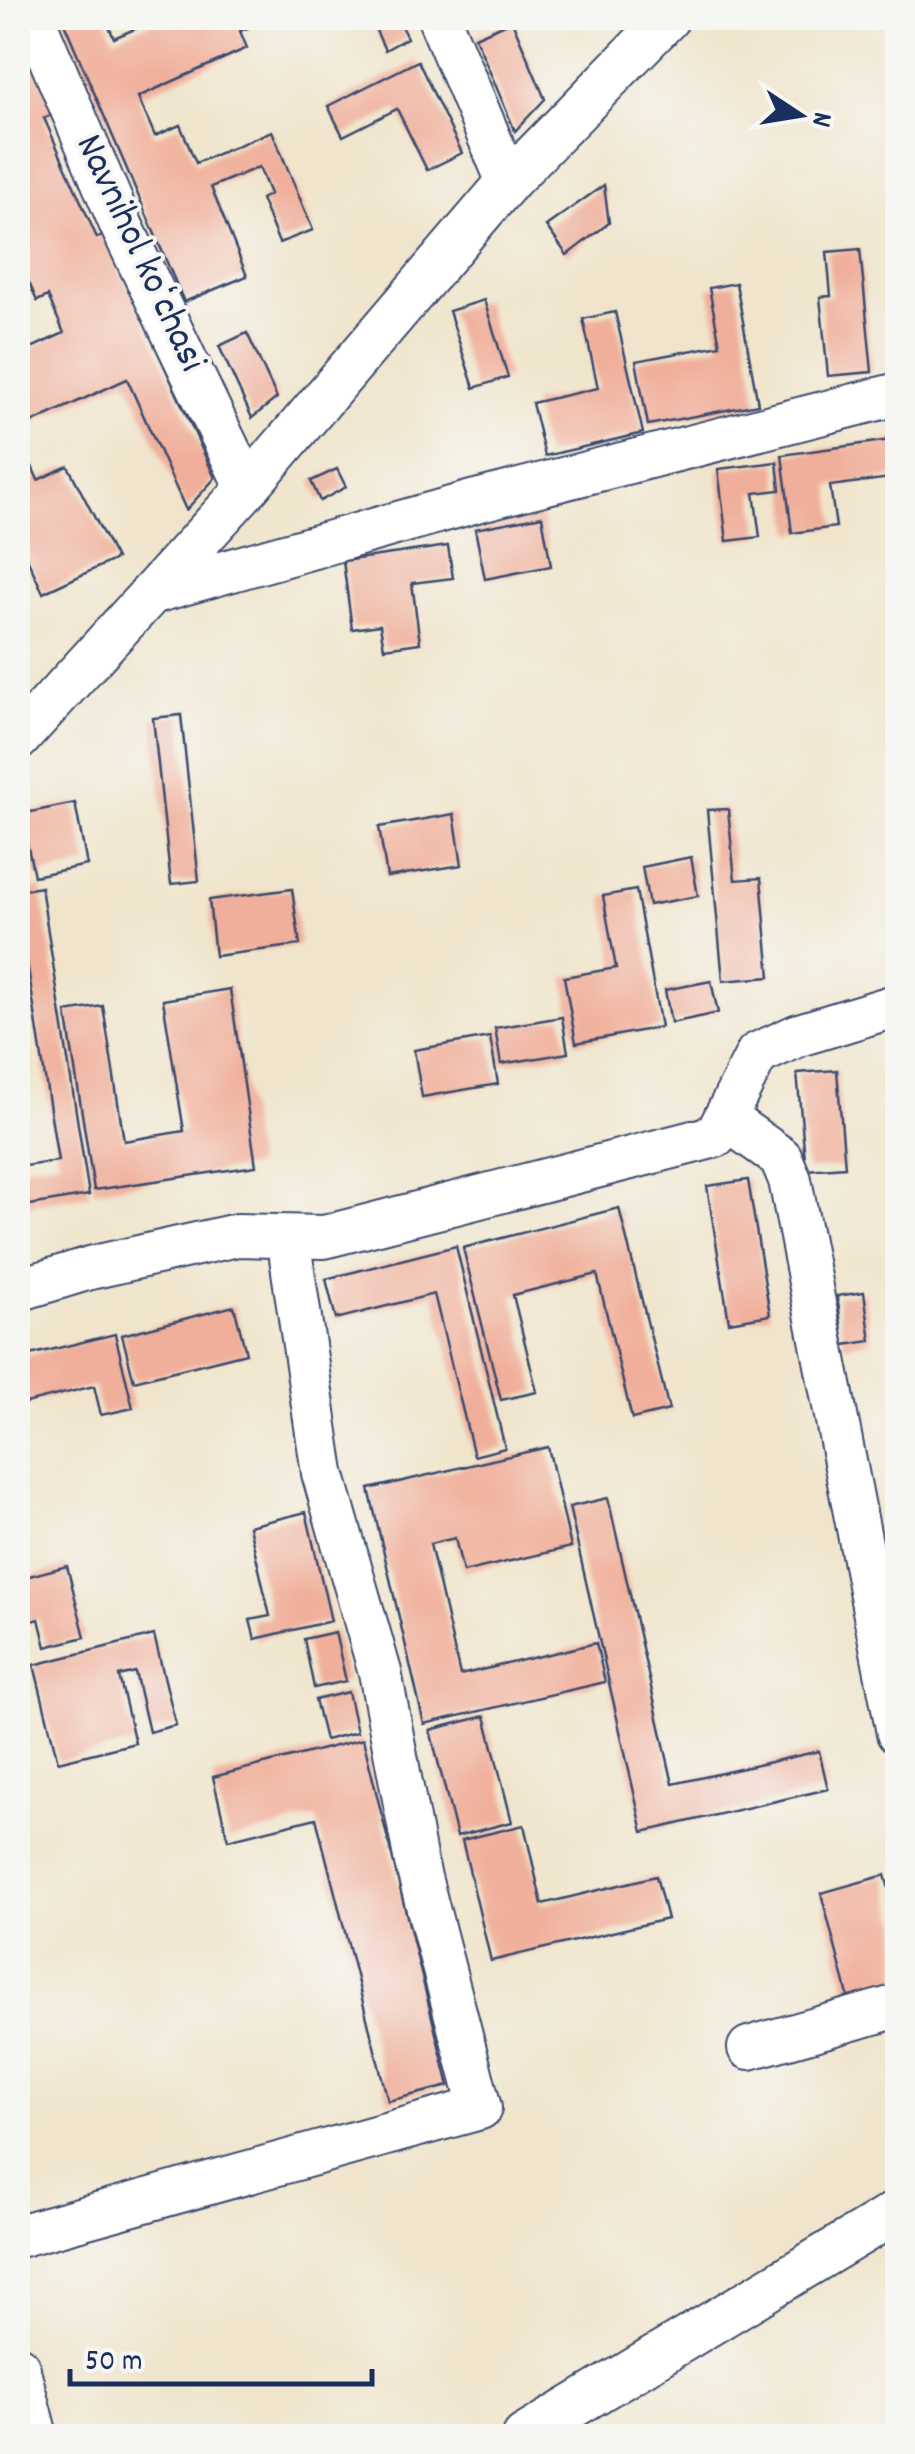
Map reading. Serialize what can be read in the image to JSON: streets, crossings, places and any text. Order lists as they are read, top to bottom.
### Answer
{
  "streets": {
    "street": ["Navnihol koʻchasi"]
  },
  "scale_bar": "50 m",
  "north": "right"
}
